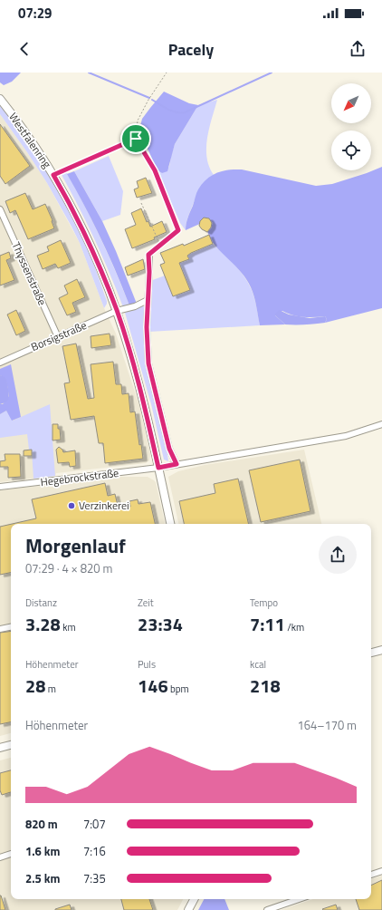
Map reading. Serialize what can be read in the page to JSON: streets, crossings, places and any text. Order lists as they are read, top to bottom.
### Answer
{
  "streets": {
    "street": [
      "Westfalenring",
      "Thyssenstraße",
      "Borsigstraße",
      "Hegebrockstraße"
    ]
  },
  "crossings": [
    ["Westfalenring", "Borsigstraße"],
    ["Westfalenring", "Hegebrockstraße"],
    ["Thyssenstraße", "Borsigstraße"]
  ],
  "places": ["Verzinkerei"],
  "north": "bottom left",
  "page": {
    "status": "07:29",
    "header": "Pacely",
    "heading": ["Morgenlauf", "07:29 · 4 × 820 m"],
    "stats": [
      ["Distanz", "3.28 km"],
      ["Zeit", "23:34"],
      ["Tempo", "7:11 /km"],
      ["Höhenmeter", "28 m"],
      ["Puls", "146 bpm"],
      ["kcal", "218"]
    ],
    "chart": ["Höhenmeter", "164–170 m"],
    "list": [
      {
        "name": "820 m",
        "note": "7:07"
      },
      {
        "name": "1.6 km",
        "note": "7:16"
      },
      {
        "name": "2.5 km",
        "note": "7:35"
      }
    ]
  }
}
